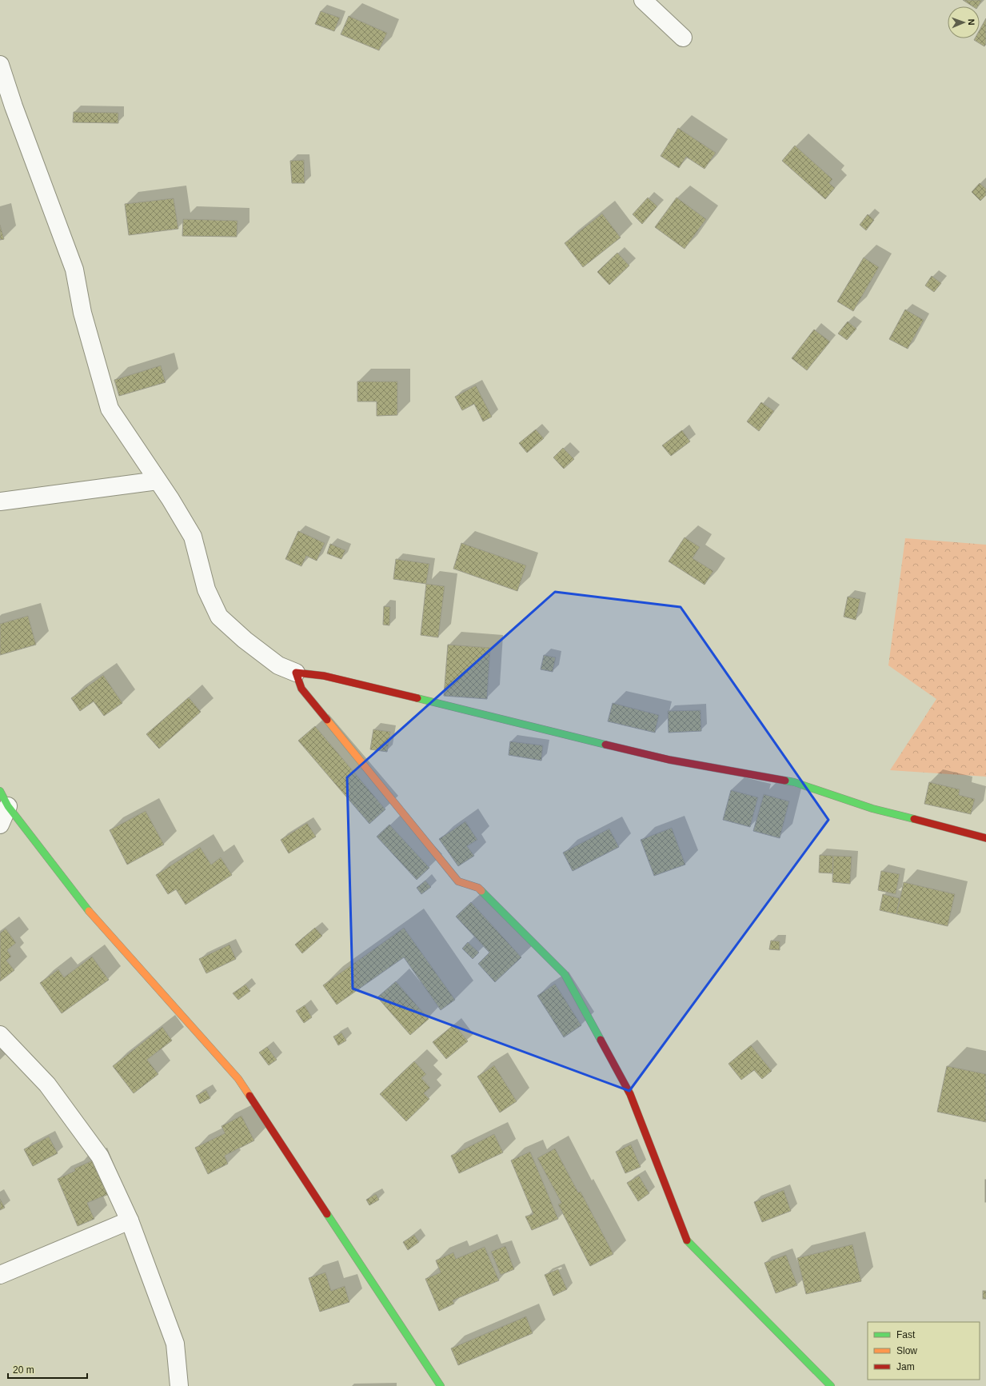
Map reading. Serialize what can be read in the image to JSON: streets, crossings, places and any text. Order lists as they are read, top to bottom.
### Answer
{
  "legend": ["Fast", "Slow", "Jam"],
  "scale_bar": "20 m",
  "north": "right"
}
